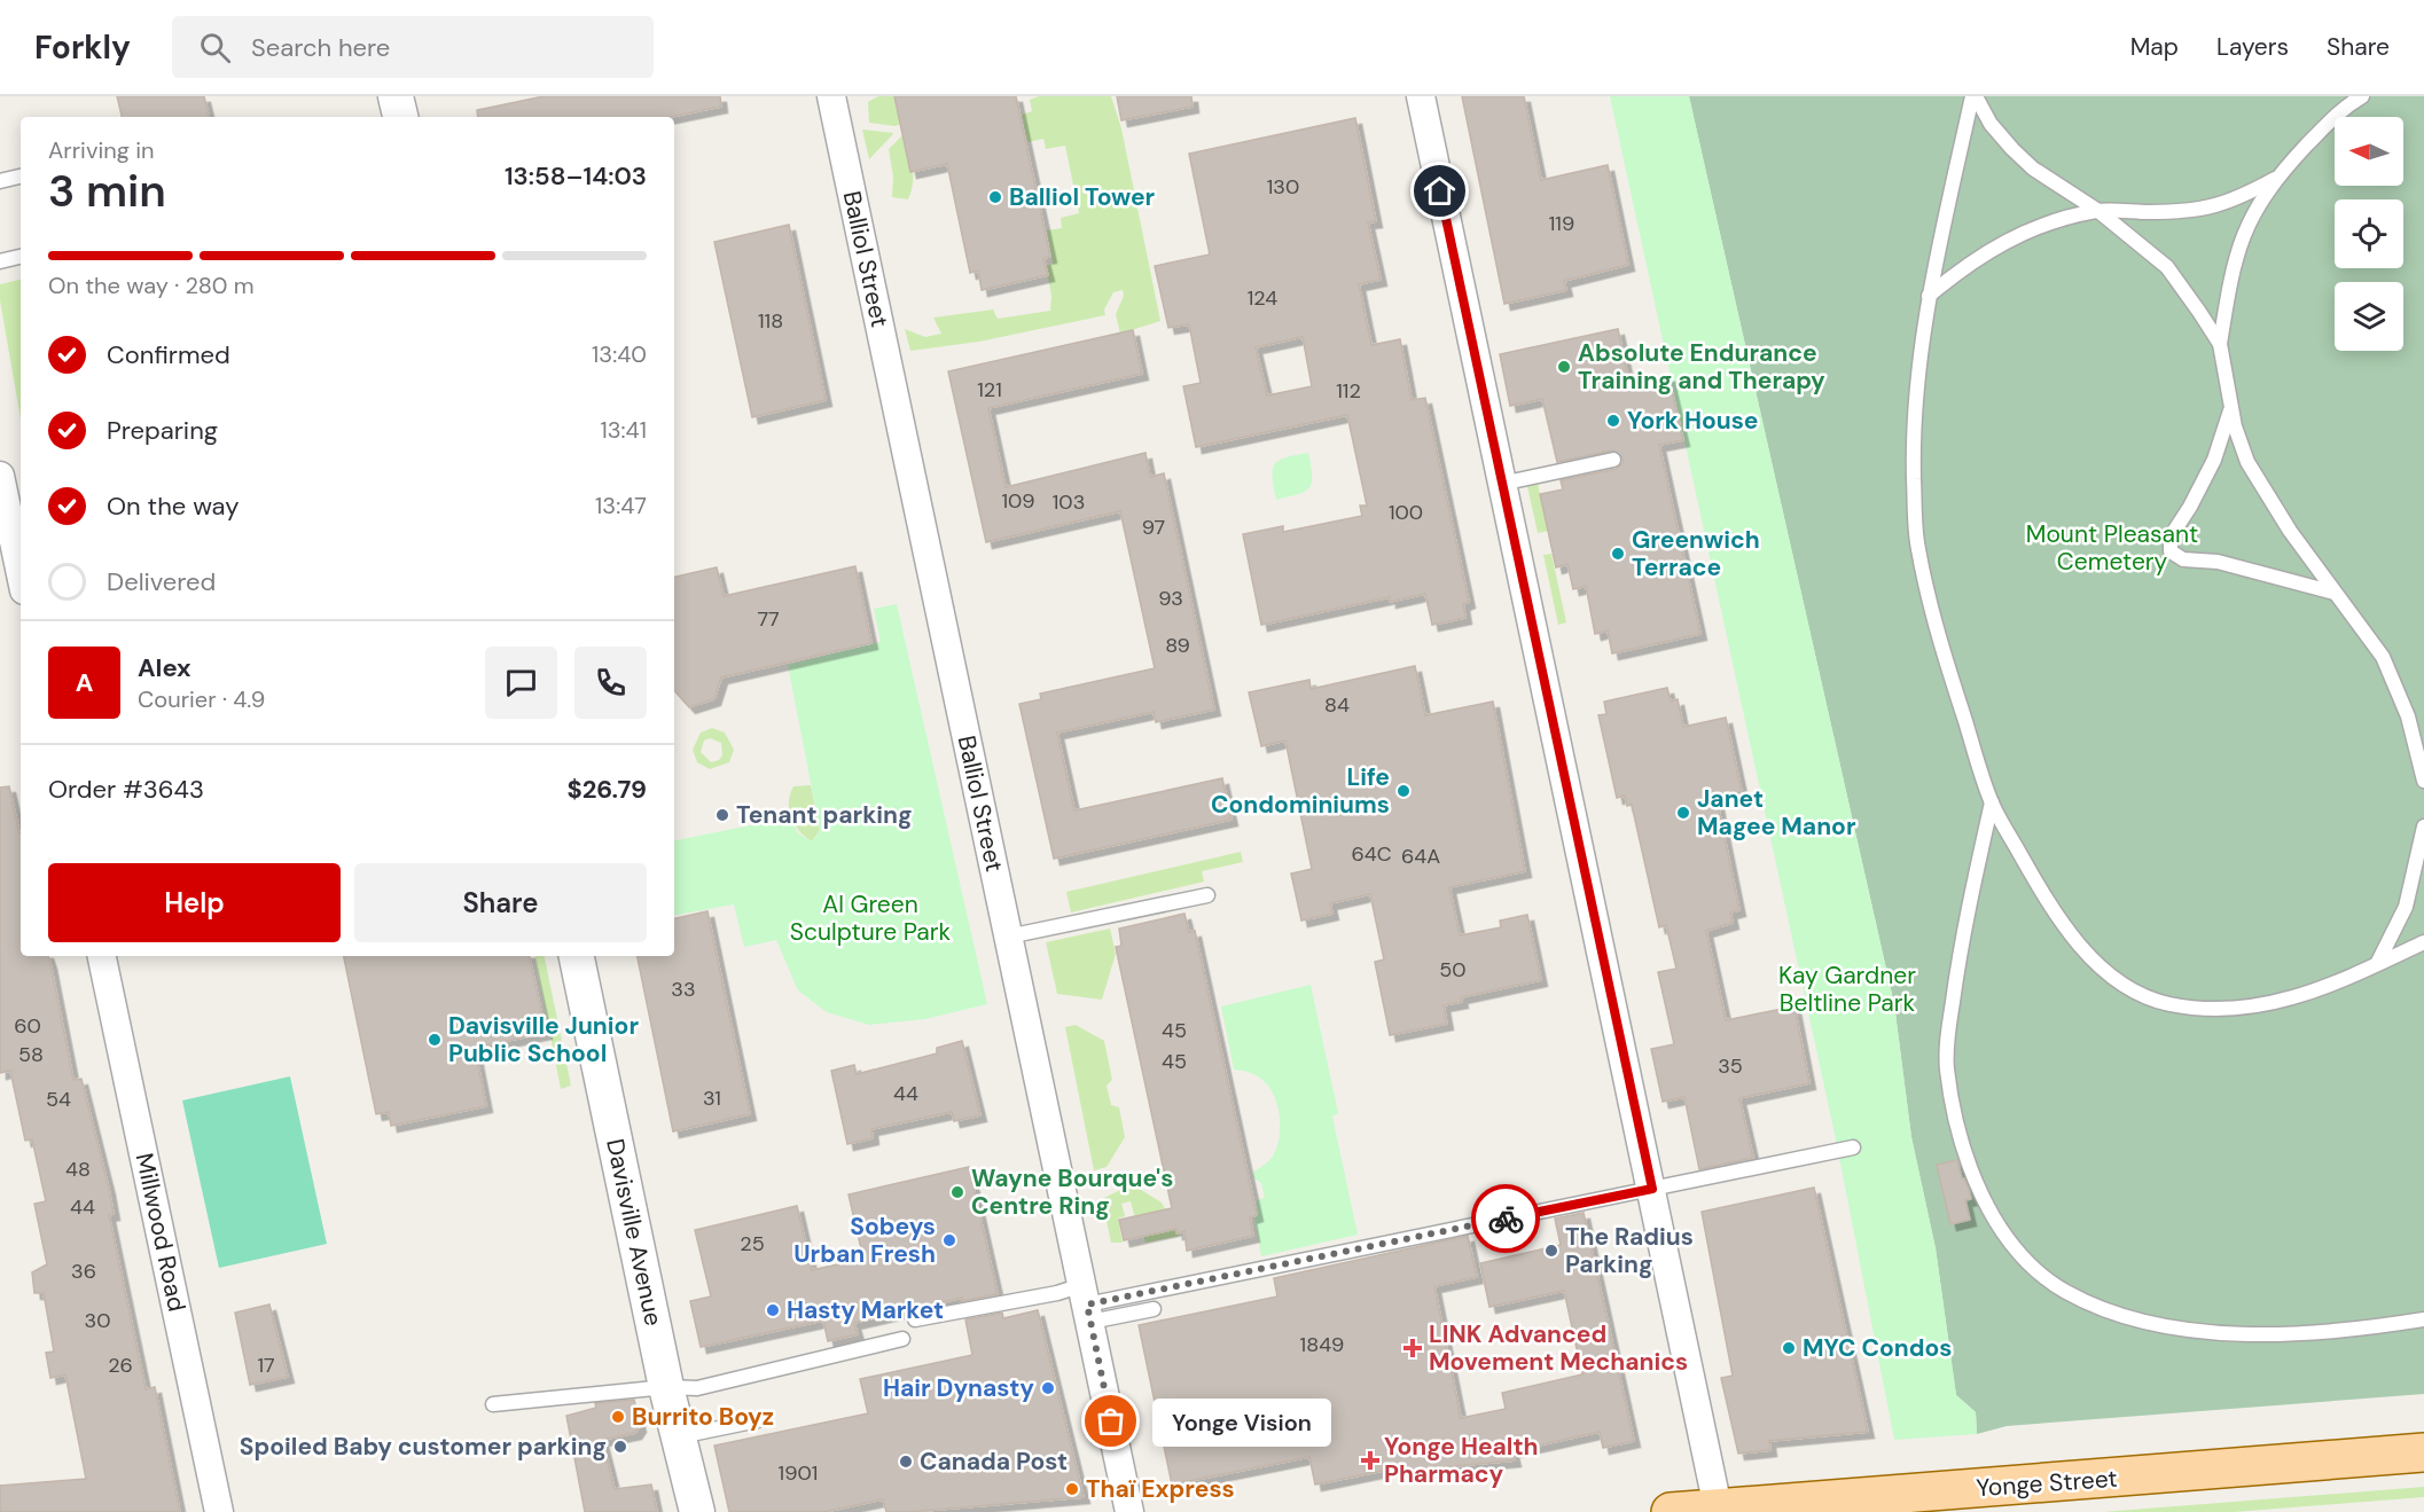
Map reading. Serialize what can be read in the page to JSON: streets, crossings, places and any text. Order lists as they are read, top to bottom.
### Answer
{
  "streets": {
    "main road": ["Yonge Street"],
    "street": ["Balliol Street", "Millwood Road", "Davisville Avenue"]
  },
  "parks": ["Mount Pleasant Cemetery", "Al Green Sculpture Park", "Kay Gardner Beltline Park"],
  "places": {
    "other": [
      "Balliol Tower",
      "Absolute Endurance Training and Therapy",
      "York House",
      "Greenwich Terrace",
      "Life Condominiums",
      "Janet Magee Manor",
      "Tenant parking",
      "Davisville Junior Public School",
      "Wayne Bourque's Centre Ring",
      "Sobeys Urban Fresh",
      "The Radius Parking",
      "Hasty Market",
      "MYC Condos",
      "Hair Dynasty",
      "Burrito Boyz",
      "Yonge Vision",
      "Spoiled Baby customer parking",
      "Canada Post",
      "Thaï Express"
    ],
    "health": ["LINK Advanced Movement Mechanics", "Yonge Health Pharmacy"]
  },
  "house_numbers": [
    "130",
    "119",
    "124",
    "118",
    "121",
    "112",
    "109",
    "103",
    "100",
    "97",
    "93",
    "77",
    "89",
    "84",
    "64C",
    "64A",
    "50",
    "33",
    "60",
    "45",
    "58",
    "45",
    "35",
    "44",
    "31",
    "54",
    "48",
    "44",
    "25",
    "36",
    "30",
    "1849",
    "26",
    "17",
    "1901"
  ],
  "north": "left",
  "page": {
    "header": "Forkly",
    "search": "Search here",
    "nav": ["Map", "Layers", "Share"],
    "heading": ["3 min", "Arriving in", "13:58–14:03"],
    "panel": [
      "Alex",
      "Courier · 4.9",
      "Order #3643",
      "$26.79"
    ],
    "bar": "On the way · 280 m",
    "list": [
      ["Confirmed", "13:40"],
      ["Preparing", "13:41"],
      ["On the way", "13:47"],
      "Delivered"
    ],
    "round": "A",
    "buttons": ["Help", "Share"],
    "bubble": "Yonge Vision"
  }
}
